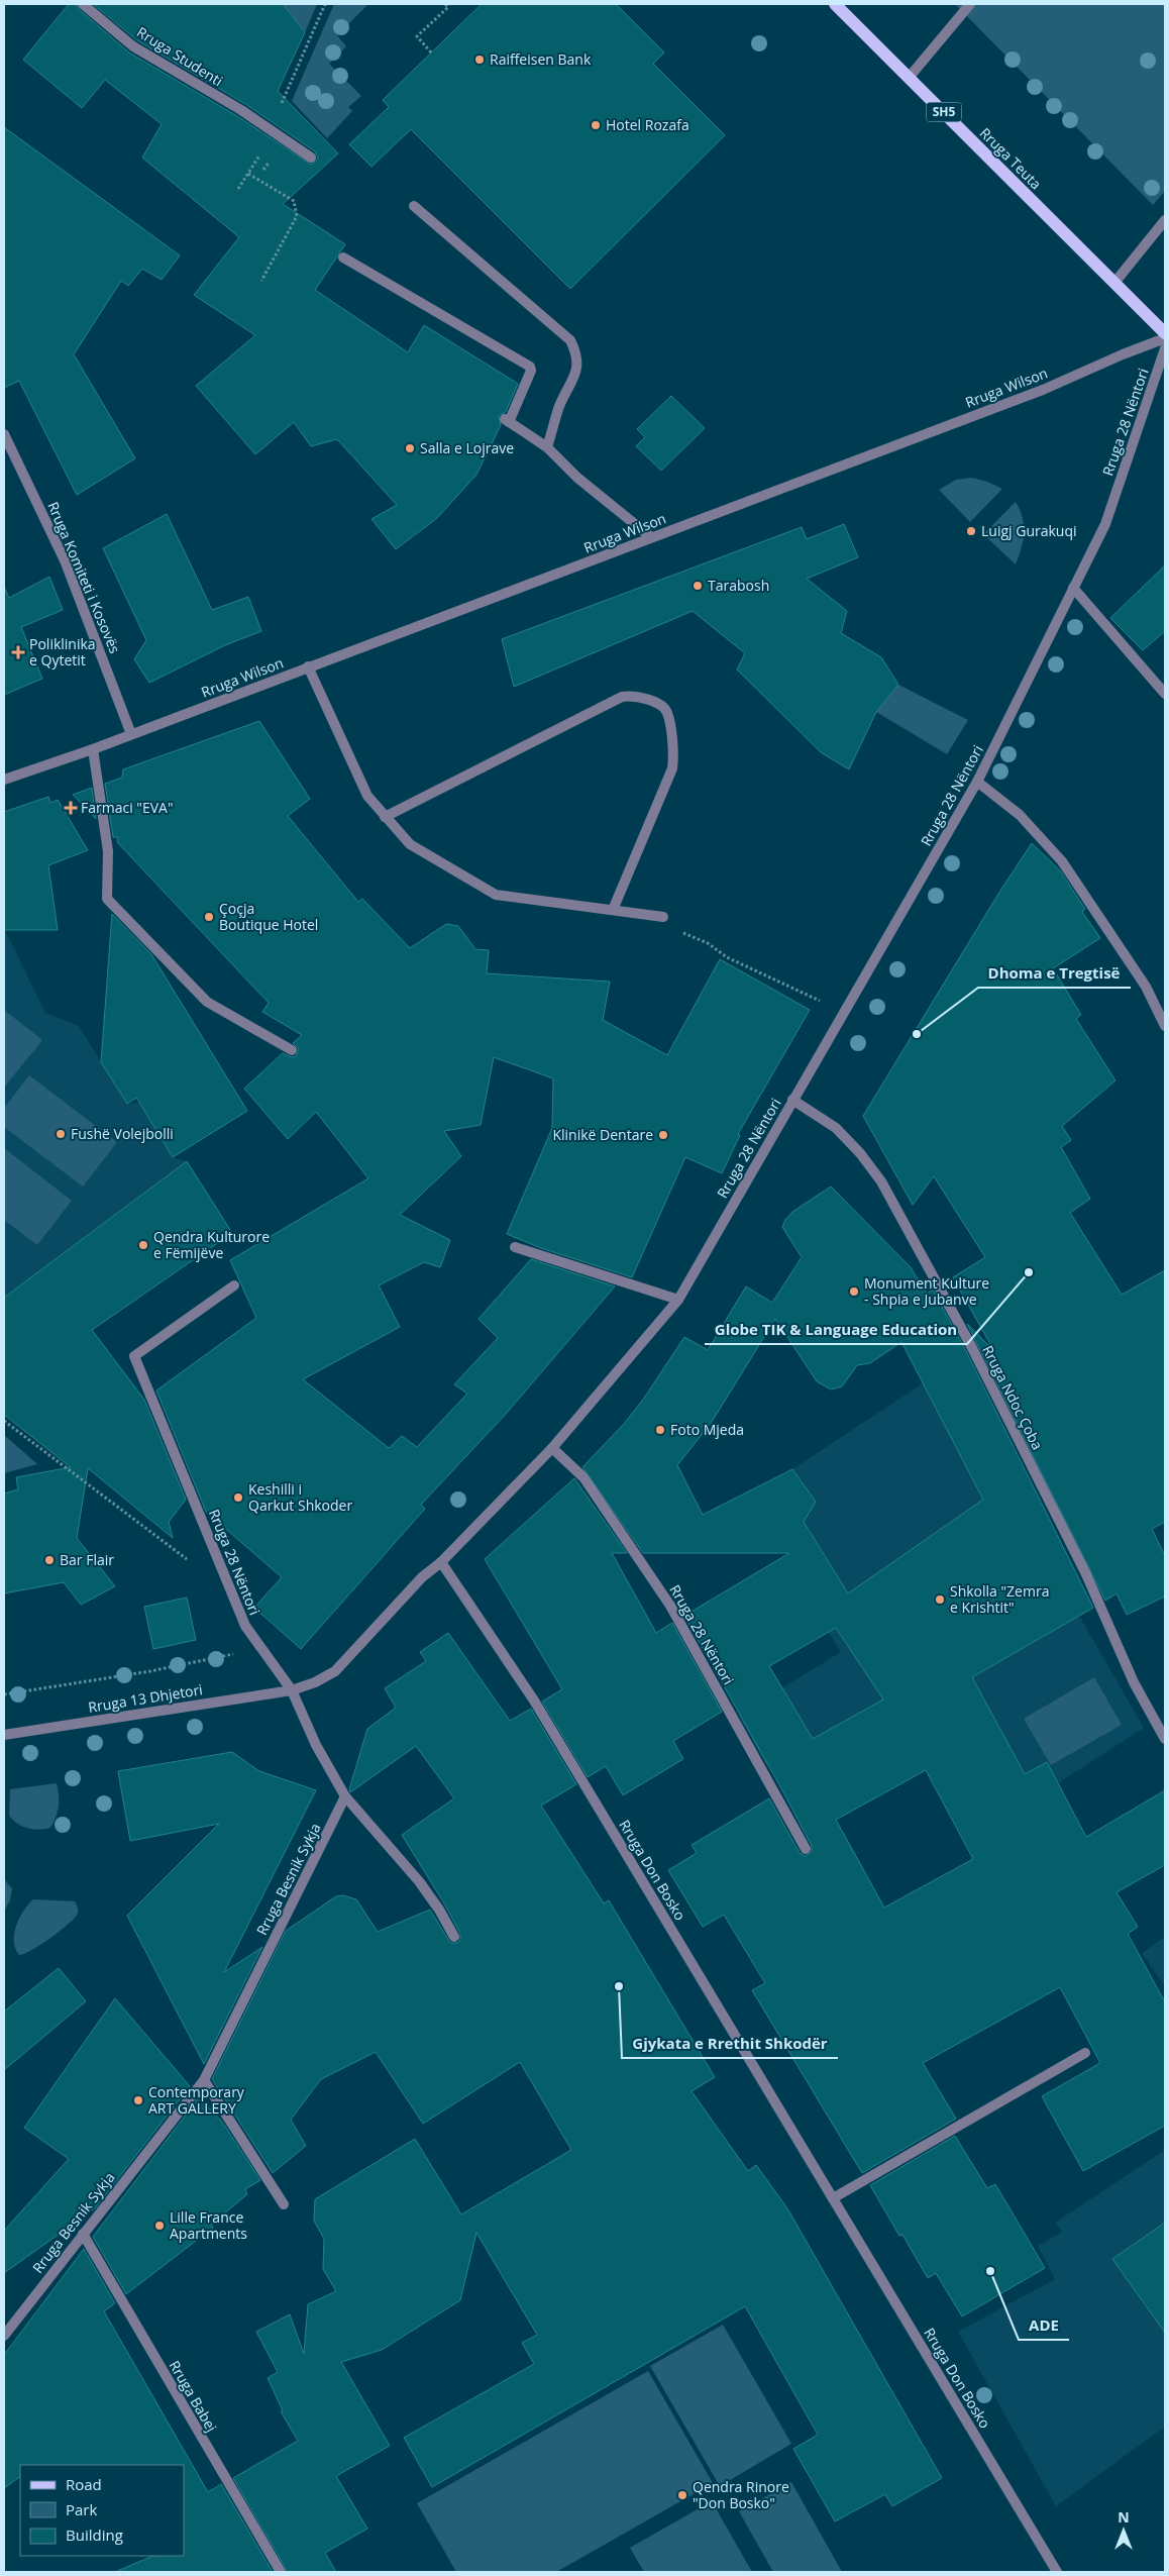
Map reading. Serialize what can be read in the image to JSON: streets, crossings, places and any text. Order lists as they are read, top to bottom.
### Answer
{
  "streets": {
    "main road": ["SH5", "Rruga Teuta"],
    "street": [
      "Rruga Studenti",
      "Rruga Wilson",
      "Rruga 28 Nëntori",
      "Rruga Komiteti i Kosovës",
      "Rruga Ndoc Çoba",
      "Rruga 13 Dhjetori",
      "Rruga Don Bosko",
      "Rruga Besnik Sykja",
      "Rruga Babej"
    ]
  },
  "crossings": [
    ["Rruga Wilson", "Rruga Komiteti i Kosovës"],
    ["Rruga 28 Nëntori", "Rruga Ndoc Çoba"],
    ["Rruga 28 Nëntori", "Rruga 13 Dhjetori"],
    ["Rruga 28 Nëntori", "Rruga Don Bosko"],
    ["Rruga Besnik Sykja", "Rruga Babej"]
  ],
  "places": {
    "other": [
      "Raiffeisen Bank",
      "Hotel Rozafa",
      "Salla e Lojrave",
      "Luigj Gurakuqi",
      "Tarabosh",
      "Çoçja Boutique Hotel",
      "Dhoma e Tregtisë",
      "Fushë Volejbolli",
      "Klinikë Dentare",
      "Qendra Kulturore e Fëmijëve",
      "Globe TIK & Language Education",
      "Monument Kulture - Shpia e Jubanve",
      "Foto Mjeda",
      "Keshilli i Qarkut Shkoder",
      "Bar Flair",
      "Shkolla \"Zemra e Krishtit\"",
      "Gjykata e Rrethit Shkodër",
      "Contemporary ART GALLERY",
      "Lille France Apartments",
      "ADE",
      "Qendra Rinore \"Don Bosko\""
    ],
    "health": ["Poliklinika e Qytetit", "Farmaci \"EVA\""]
  },
  "legend": ["Road", "Park", "Building"],
  "north": "top"
}
